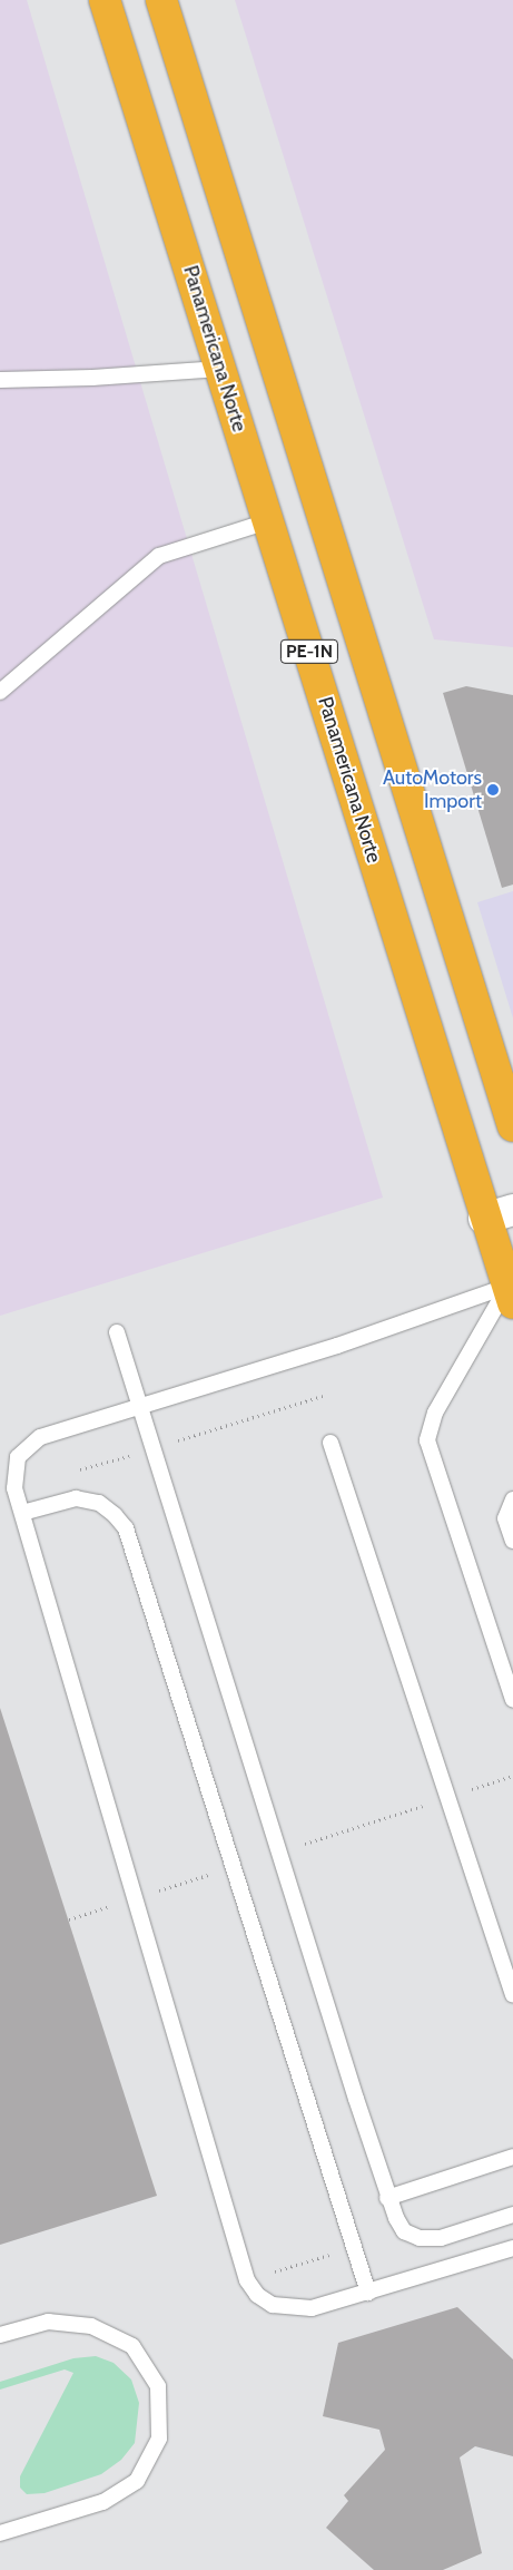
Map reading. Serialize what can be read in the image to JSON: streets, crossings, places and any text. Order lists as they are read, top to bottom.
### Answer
{
  "streets": {
    "highway": ["Panamericana Norte", "PE-1N"]
  },
  "places": ["AutoMotors Import"]
}
